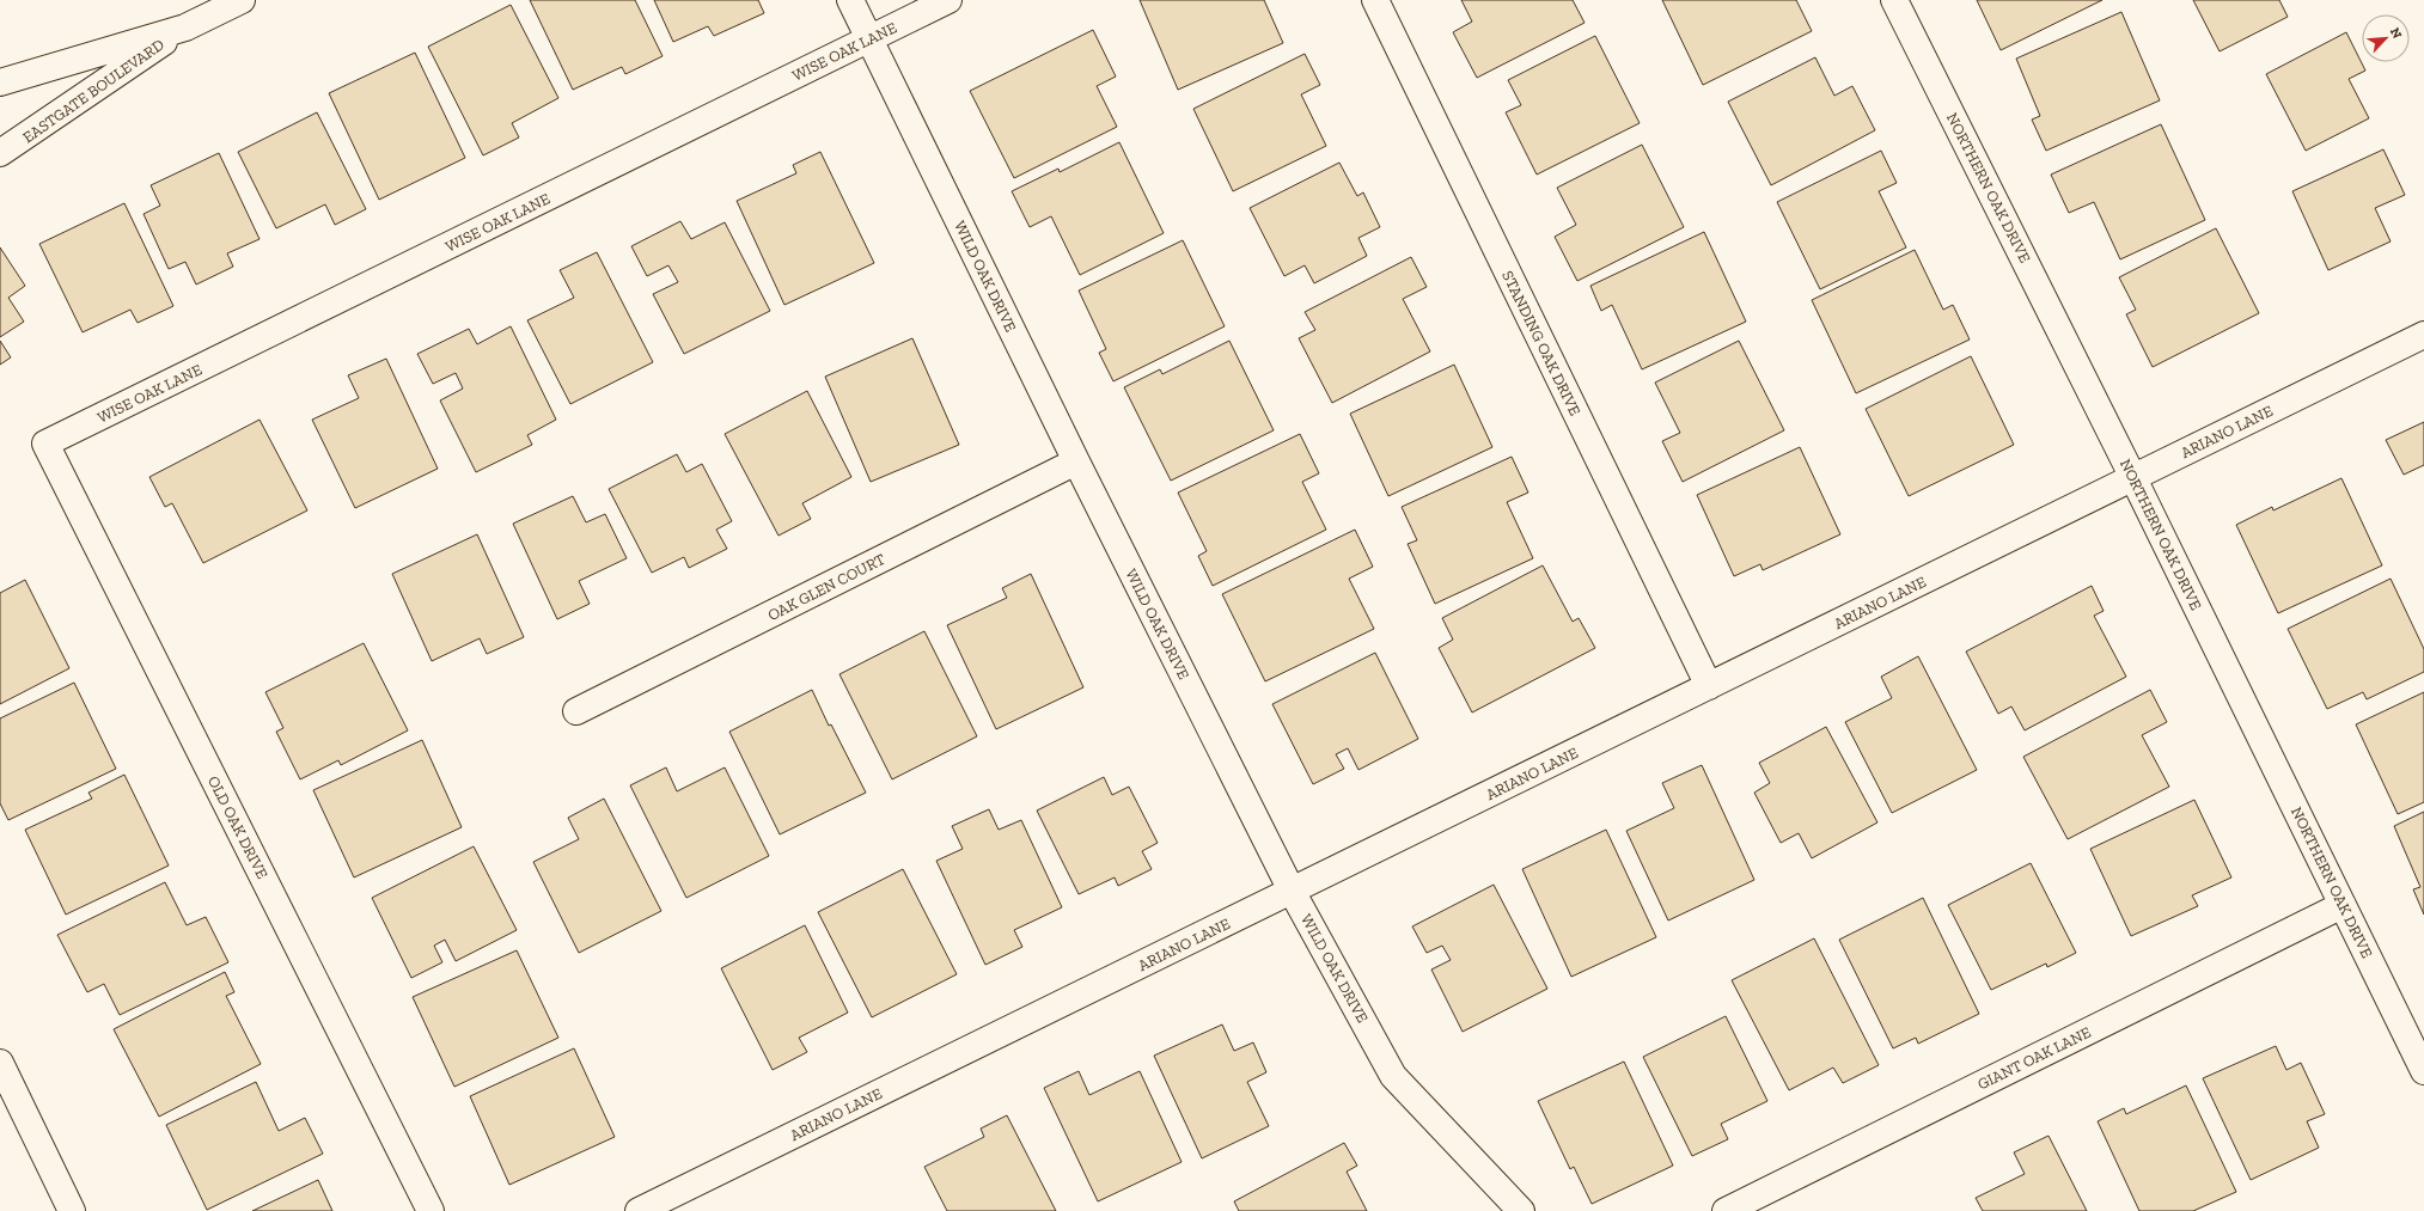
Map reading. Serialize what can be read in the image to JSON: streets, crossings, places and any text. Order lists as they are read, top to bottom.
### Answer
{
  "streets": {
    "street": [
      "WISE OAK LANE",
      "EASTGATE BOULEVARD",
      "NORTHERN OAK DRIVE",
      "WILD OAK DRIVE",
      "STANDING OAK DRIVE",
      "ARIANO LANE",
      "OAK GLEN COURT",
      "OLD OAK DRIVE",
      "GIANT OAK LANE"
    ]
  },
  "crossings": [
    ["WISE OAK LANE", "WILD OAK DRIVE"],
    ["WISE OAK LANE", "OLD OAK DRIVE"],
    ["NORTHERN OAK DRIVE", "ARIANO LANE"],
    ["NORTHERN OAK DRIVE", "GIANT OAK LANE"],
    ["WILD OAK DRIVE", "ARIANO LANE"],
    ["WILD OAK DRIVE", "OAK GLEN COURT"],
    ["STANDING OAK DRIVE", "ARIANO LANE"]
  ],
  "north": "top right"
}
